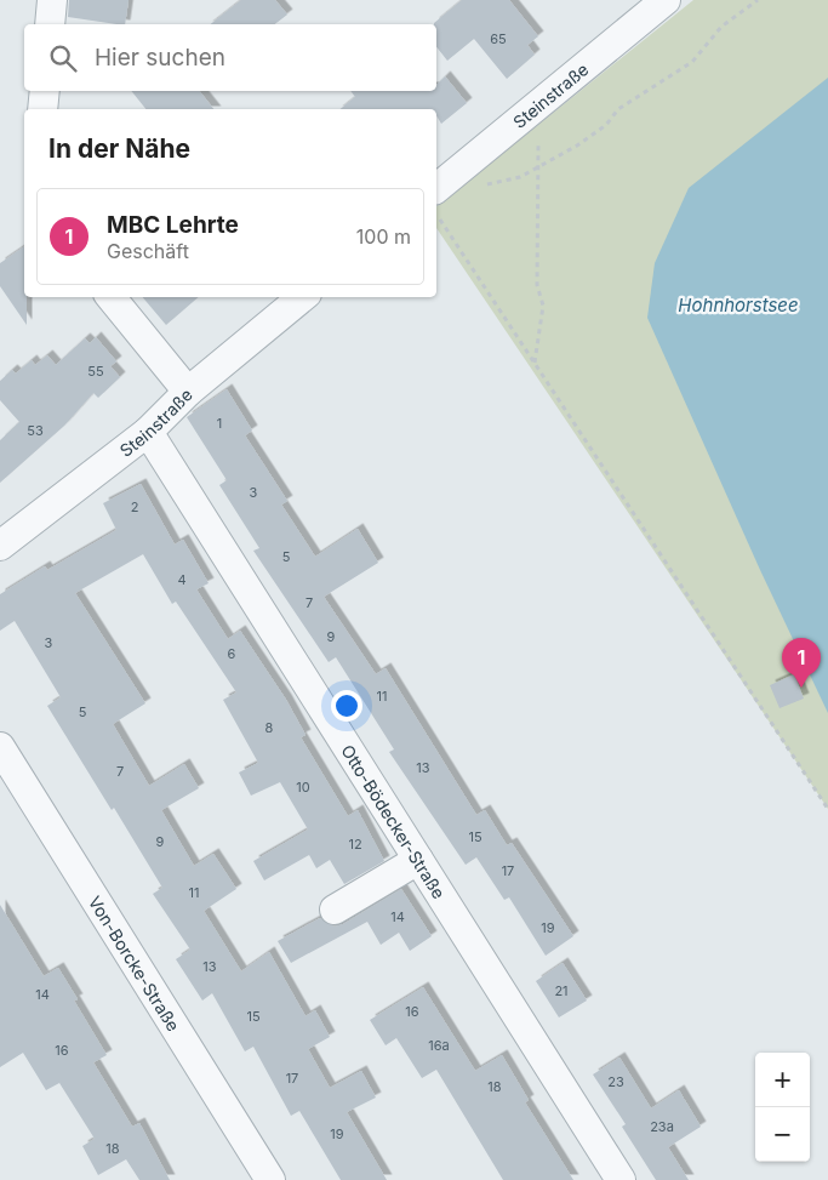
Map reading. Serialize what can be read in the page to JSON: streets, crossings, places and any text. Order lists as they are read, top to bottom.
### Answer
{
  "streets": {
    "street": ["Steinstraße", "Otto-Bödecker-Straße", "Von-Borcke-Straße"]
  },
  "crossings": [
    ["Steinstraße", "Otto-Bödecker-Straße"]
  ],
  "water": ["Hohnhorstsee"],
  "house_numbers": [
    "65",
    "55",
    "1",
    "53",
    "3",
    "2",
    "5",
    "4",
    "7",
    "9",
    "3",
    "6",
    "11",
    "5",
    "8",
    "13",
    "7",
    "10",
    "15",
    "9",
    "12",
    "17",
    "11",
    "14",
    "19",
    "13",
    "21",
    "14",
    "16",
    "15",
    "16a",
    "16",
    "17",
    "23",
    "18",
    "23a",
    "19",
    "18"
  ],
  "page": {
    "search": "Hier suchen",
    "heading": "In der Nähe",
    "list": [
      {
        "mark": "1",
        "name": "MBC Lehrte",
        "note": "Geschäft",
        "value": "100 m"
      }
    ],
    "pins": "1",
    "map_buttons": ["+", "−"]
  }
}
